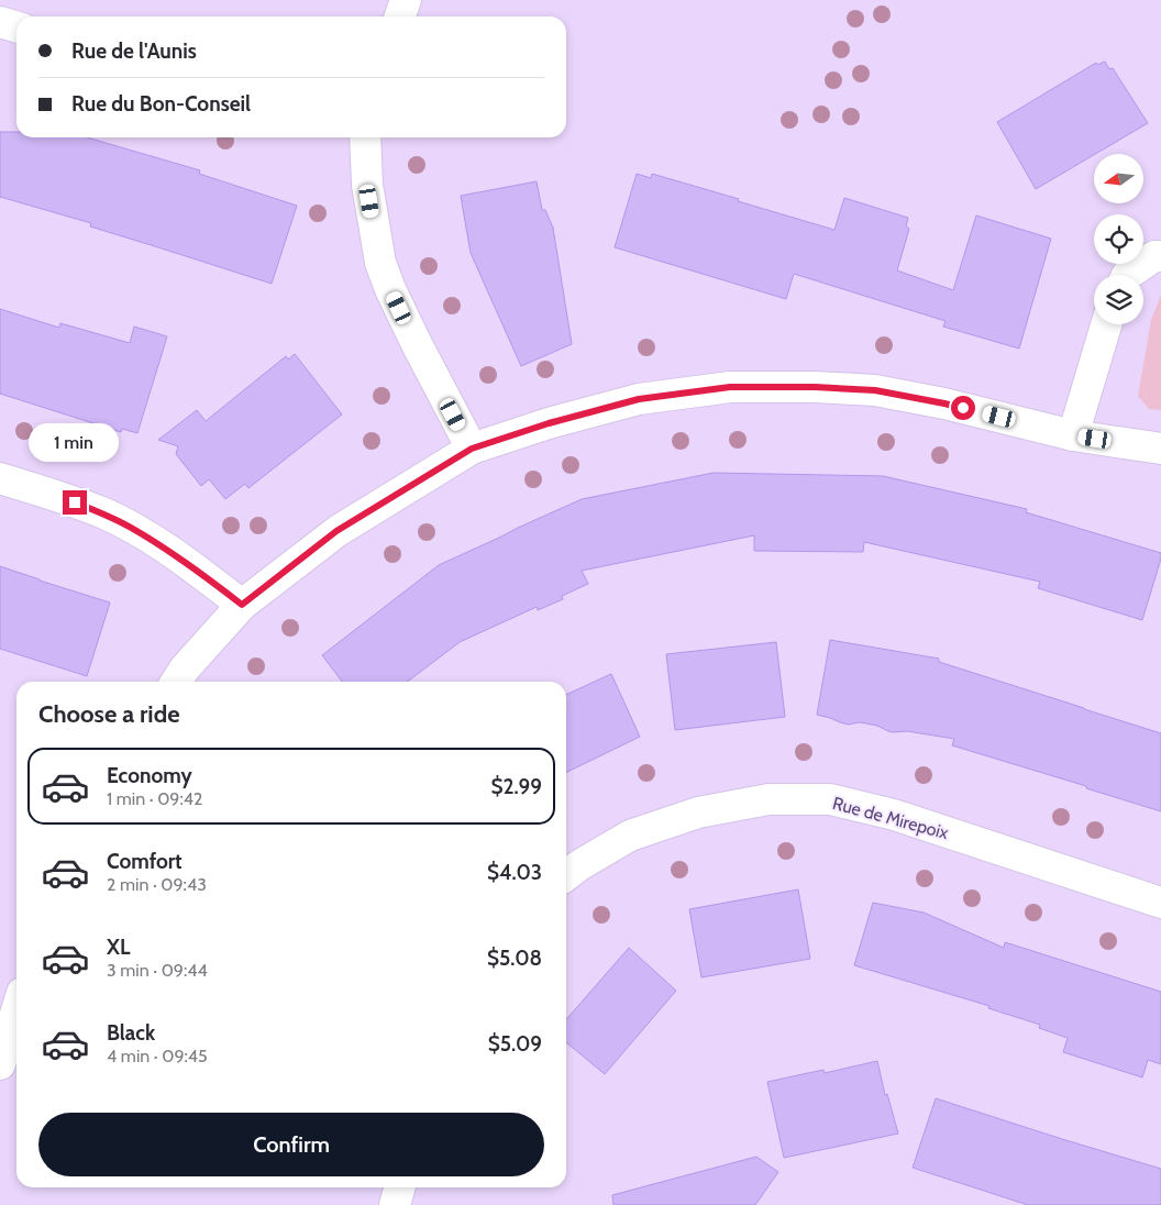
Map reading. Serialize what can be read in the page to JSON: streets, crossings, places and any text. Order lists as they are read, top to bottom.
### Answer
{
  "streets": {
    "street": ["Rue de Mirepoix"]
  },
  "north": "left",
  "page": {
    "banner": ["Rue de l'Aunis", "Rue du Bon-Conseil"],
    "bubble": "1 min",
    "heading": "Choose a ride",
    "list": [
      {
        "name": "Economy",
        "note": "1 min · 09:42",
        "value": "$2.99"
      },
      {
        "name": "Comfort",
        "note": "2 min · 09:43",
        "value": "$4.03"
      },
      {
        "name": "XL",
        "note": "3 min · 09:44",
        "value": "$5.08"
      },
      {
        "name": "Black",
        "note": "4 min · 09:45",
        "value": "$5.09"
      }
    ],
    "buttons": "Confirm"
  }
}
